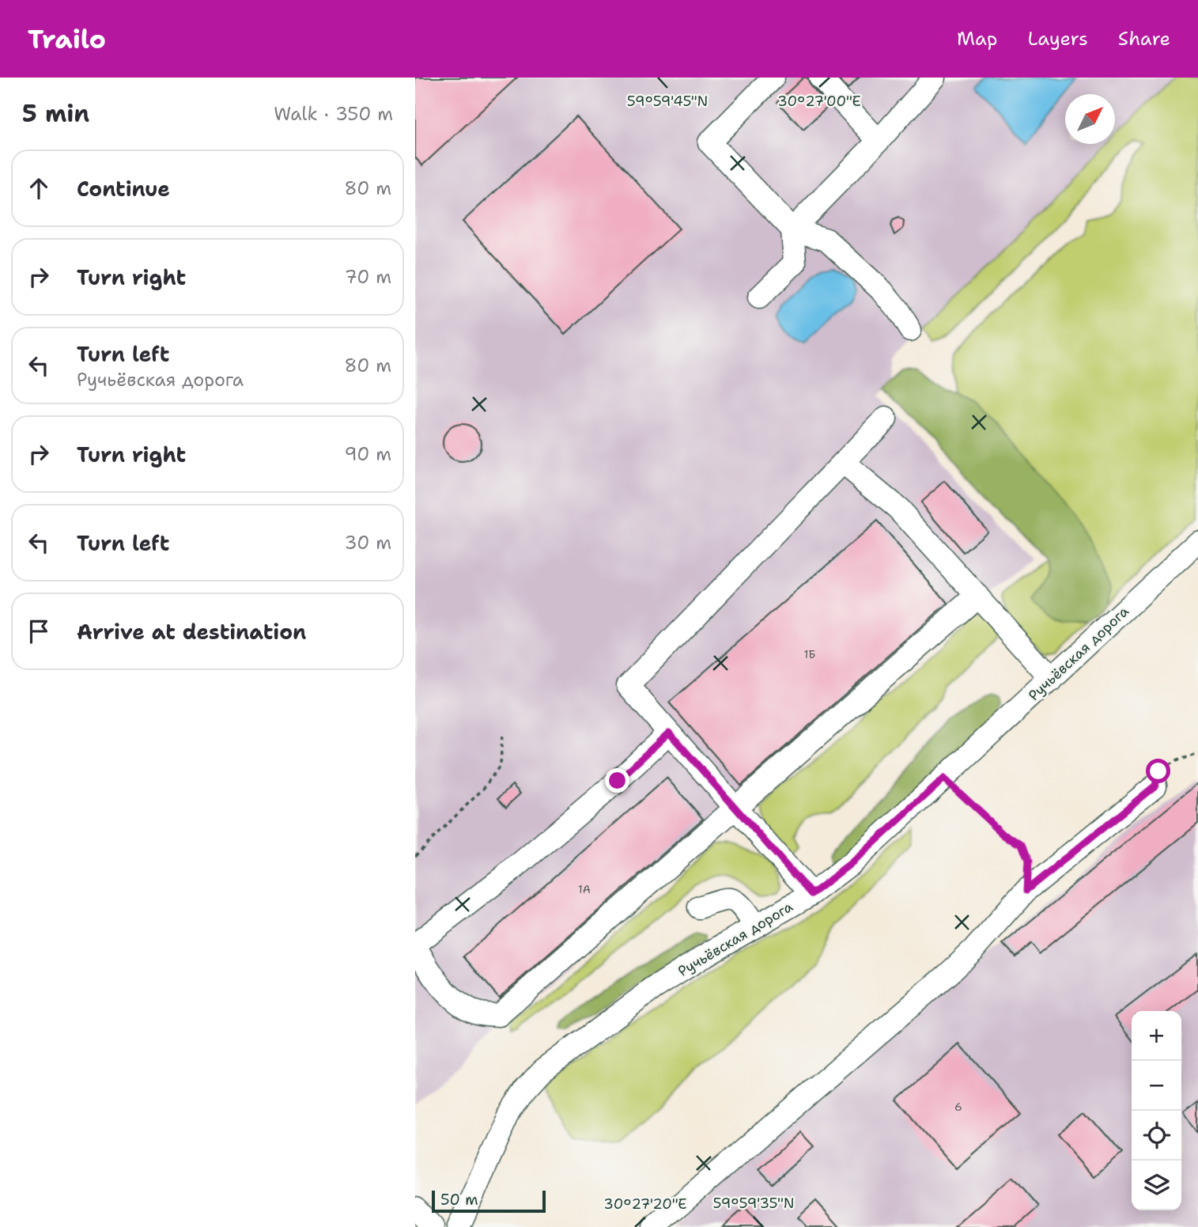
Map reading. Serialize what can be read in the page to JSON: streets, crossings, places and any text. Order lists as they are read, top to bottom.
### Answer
{
  "streets": {
    "street": ["Ручьёвская дорога"]
  },
  "house_numbers": ["1Б", "1А", "6"],
  "scale_bar": "50 m",
  "north": "top right",
  "page": {
    "header": "Trailo",
    "nav": ["Map", "Layers", "Share"],
    "heading": ["5 min", "Walk · 350 m"],
    "list": [
      ["Continue", "80 m"],
      ["Turn right", "70 m"],
      ["Turn left", "Ручьёвская дорога", "80 m"],
      ["Turn right", "90 m"],
      ["Turn left", "30 m"],
      "Arrive at destination"
    ],
    "map_buttons": ["+", "−"],
    "scale": "50 m"
  },
  "coordinates": [
    "30°27'00\"E",
    "59°59'45\"N",
    "59°59'35\"N",
    "30°27'20\"E"
  ]
}
